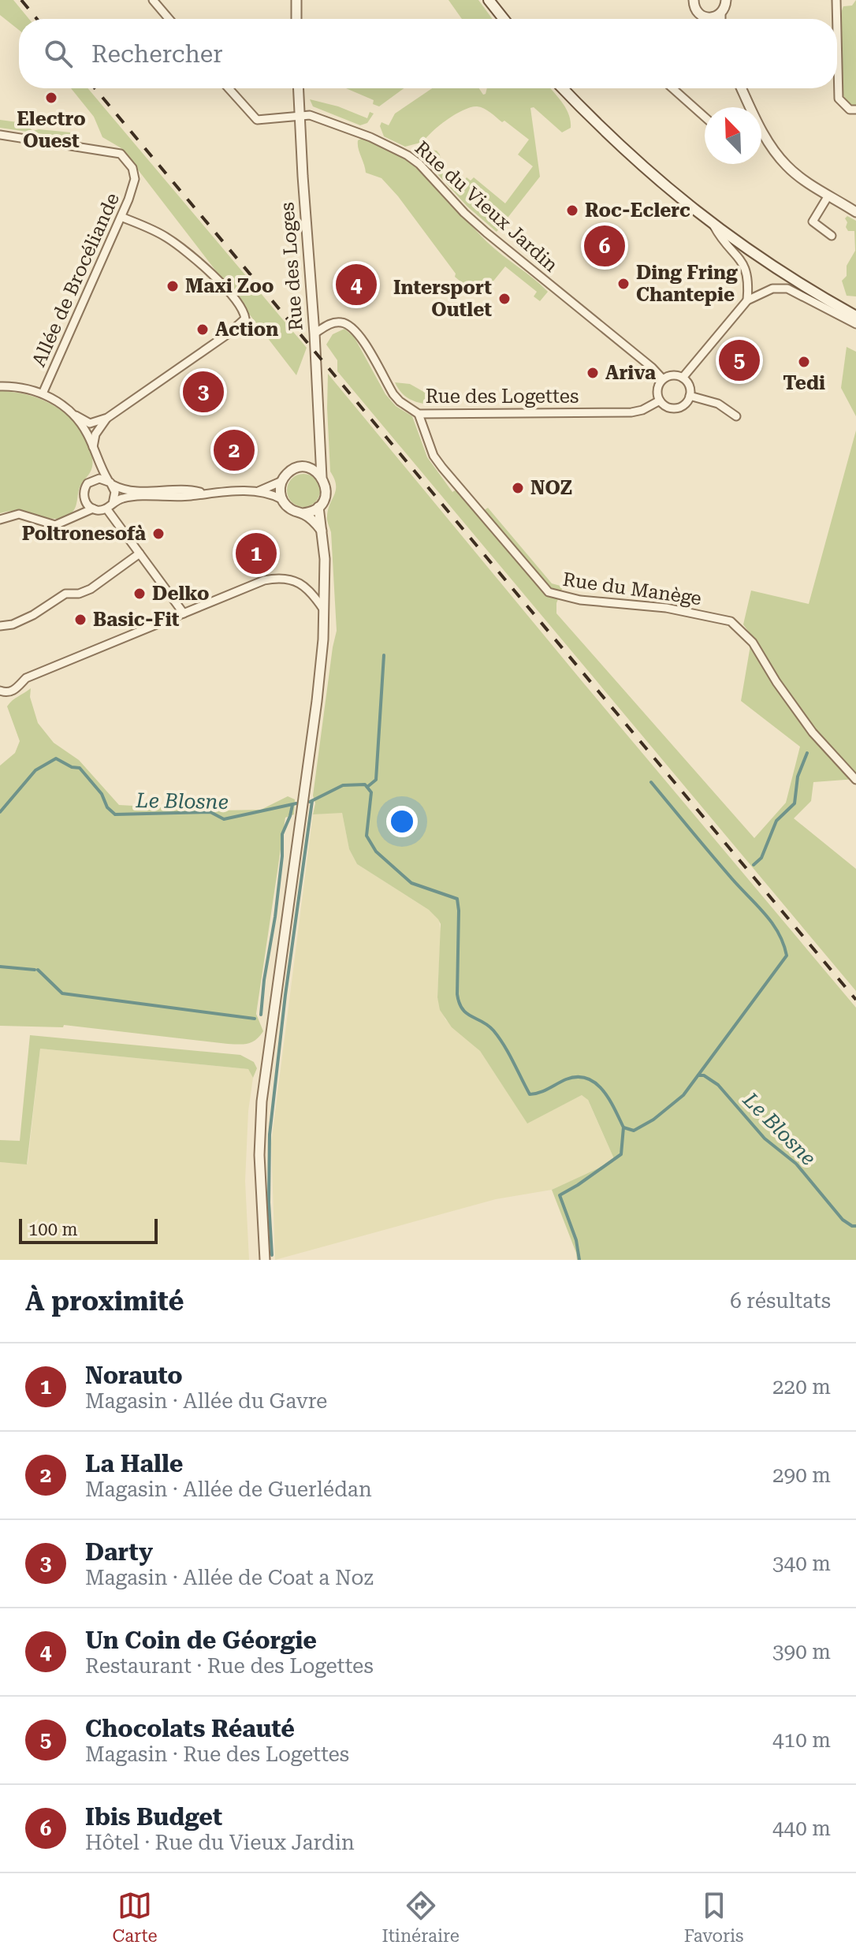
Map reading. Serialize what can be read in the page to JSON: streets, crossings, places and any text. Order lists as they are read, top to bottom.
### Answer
{
  "streets": {
    "street": [
      "Rue du Vieux Jardin",
      "Rue des Loges",
      "Allée de Brocéliande",
      "Rue des Logettes",
      "Rue du Manège"
    ]
  },
  "crossings": [
    ["Rue du Vieux Jardin", "Rue des Loges"],
    ["Rue du Vieux Jardin", "Rue des Logettes"],
    ["Rue des Loges", "Rue des Logettes"],
    ["Rue des Logettes", "Rue du Manège"]
  ],
  "water": ["Le Blosne"],
  "places": [
    "Electro Ouest",
    "Roc-Eclerc",
    "Ding Fring Chantepie",
    "Maxi Zoo",
    "Intersport Outlet",
    "Action",
    "Tedi",
    "Ariva",
    "NOZ",
    "Poltronesofà",
    "Delko",
    "Basic-Fit"
  ],
  "scale_bar": "100 m",
  "north": "top left",
  "page": {
    "search": "Rechercher",
    "pins": [
      "6",
      "4",
      "5",
      "3",
      "2",
      "1"
    ],
    "scale": "100 m",
    "heading": ["À proximité", "6 résultats"],
    "list": [
      {
        "mark": "1",
        "name": "Norauto",
        "note": "Magasin · Allée du Gavre",
        "value": "220 m"
      },
      {
        "mark": "2",
        "name": "La Halle",
        "note": "Magasin · Allée de Guerlédan",
        "value": "290 m"
      },
      {
        "mark": "3",
        "name": "Darty",
        "note": "Magasin · Allée de Coat a Noz",
        "value": "340 m"
      },
      {
        "mark": "4",
        "name": "Un Coin de Géorgie",
        "note": "Restaurant · Rue des Logettes",
        "value": "390 m"
      },
      {
        "mark": "5",
        "name": "Chocolats Réauté",
        "note": "Magasin · Rue des Logettes",
        "value": "410 m"
      },
      {
        "mark": "6",
        "name": "Ibis Budget",
        "note": "Hôtel · Rue du Vieux Jardin",
        "value": "440 m"
      }
    ],
    "nav": ["Carte", "Itinéraire", "Favoris"]
  }
}
